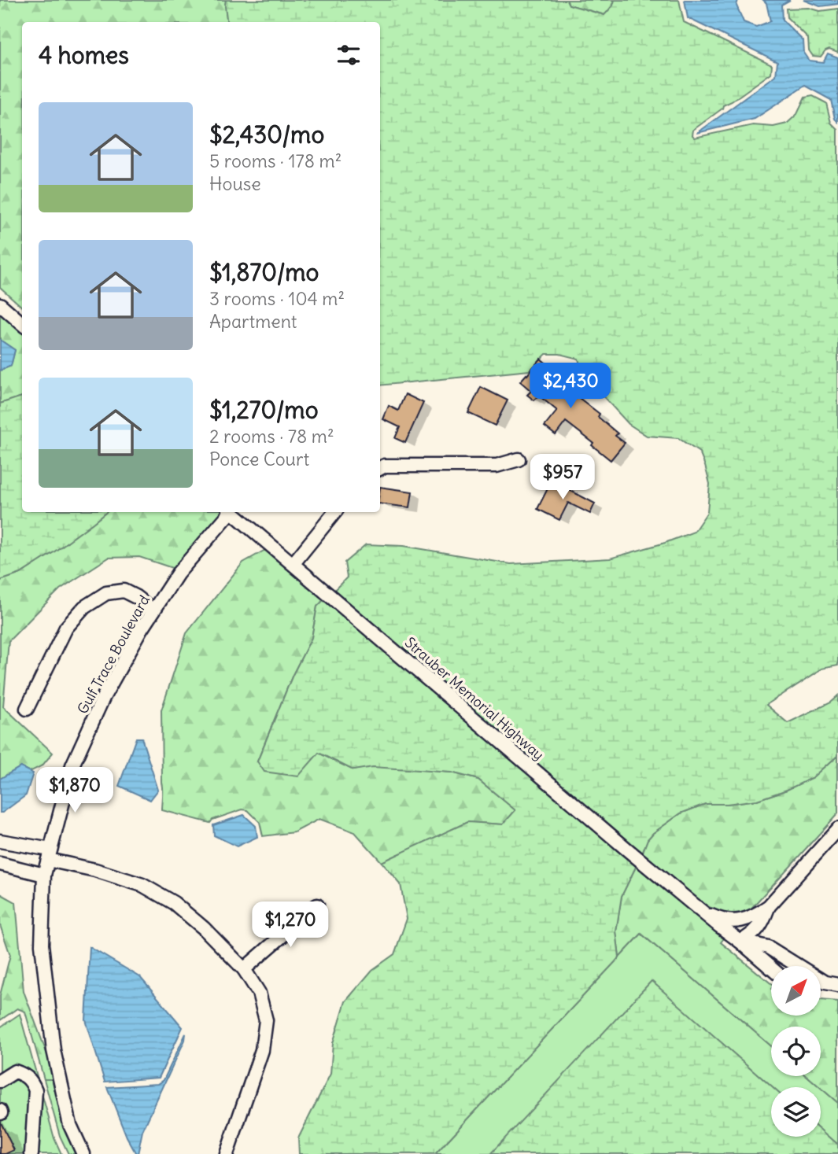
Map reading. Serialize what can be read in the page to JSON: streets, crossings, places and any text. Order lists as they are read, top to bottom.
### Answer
{
  "streets": {
    "street": ["Gulf Trace Boulevard", "Strauber Memorial Highway"]
  },
  "north": "top right",
  "page": {
    "heading": "4 homes",
    "list": [
      {
        "name": "$2,430/mo",
        "note": "5 rooms · 178 m² · House"
      },
      {
        "name": "$1,870/mo",
        "note": "3 rooms · 104 m² · Apartment"
      },
      {
        "name": "$1,270/mo",
        "note": "2 rooms · 78 m² · Ponce Court"
      }
    ],
    "price": [
      "$2,430",
      "$957",
      "$1,870",
      "$1,270"
    ]
  }
}
